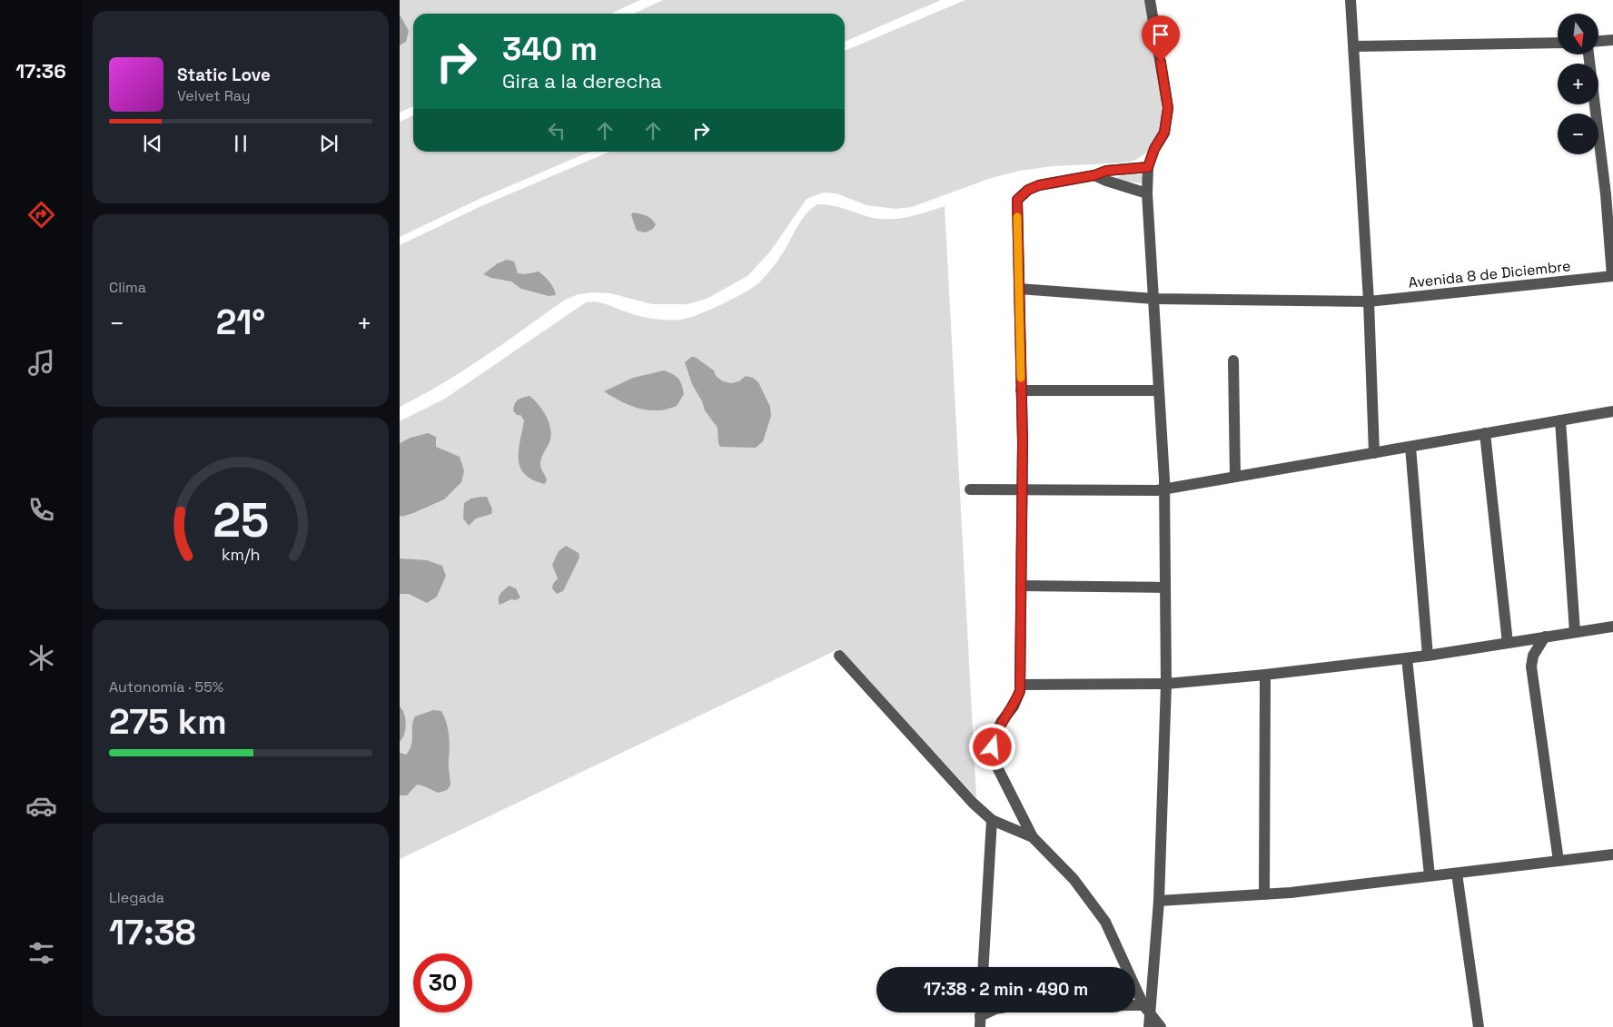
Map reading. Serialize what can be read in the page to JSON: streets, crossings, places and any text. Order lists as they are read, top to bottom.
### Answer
{
  "streets": {
    "street": ["Avenida 8 de Diciembre"]
  },
  "north": "bottom",
  "page": {
    "tabs": "17:36",
    "map_buttons": ["+", "−"],
    "turn": ["340 m", "Gira a la derecha"],
    "song": ["Static Love", "Velvet Ray"],
    "tile": [
      "Clima",
      ["Autonomía · 55%", "275 km"],
      ["Llegada", "17:38"]
    ],
    "heat": ["−", "21°", "+"],
    "limit": "30",
    "trip": "17:38 · 2 min · 490 m",
    "gauge": ["25", "km/h"]
  }
}
